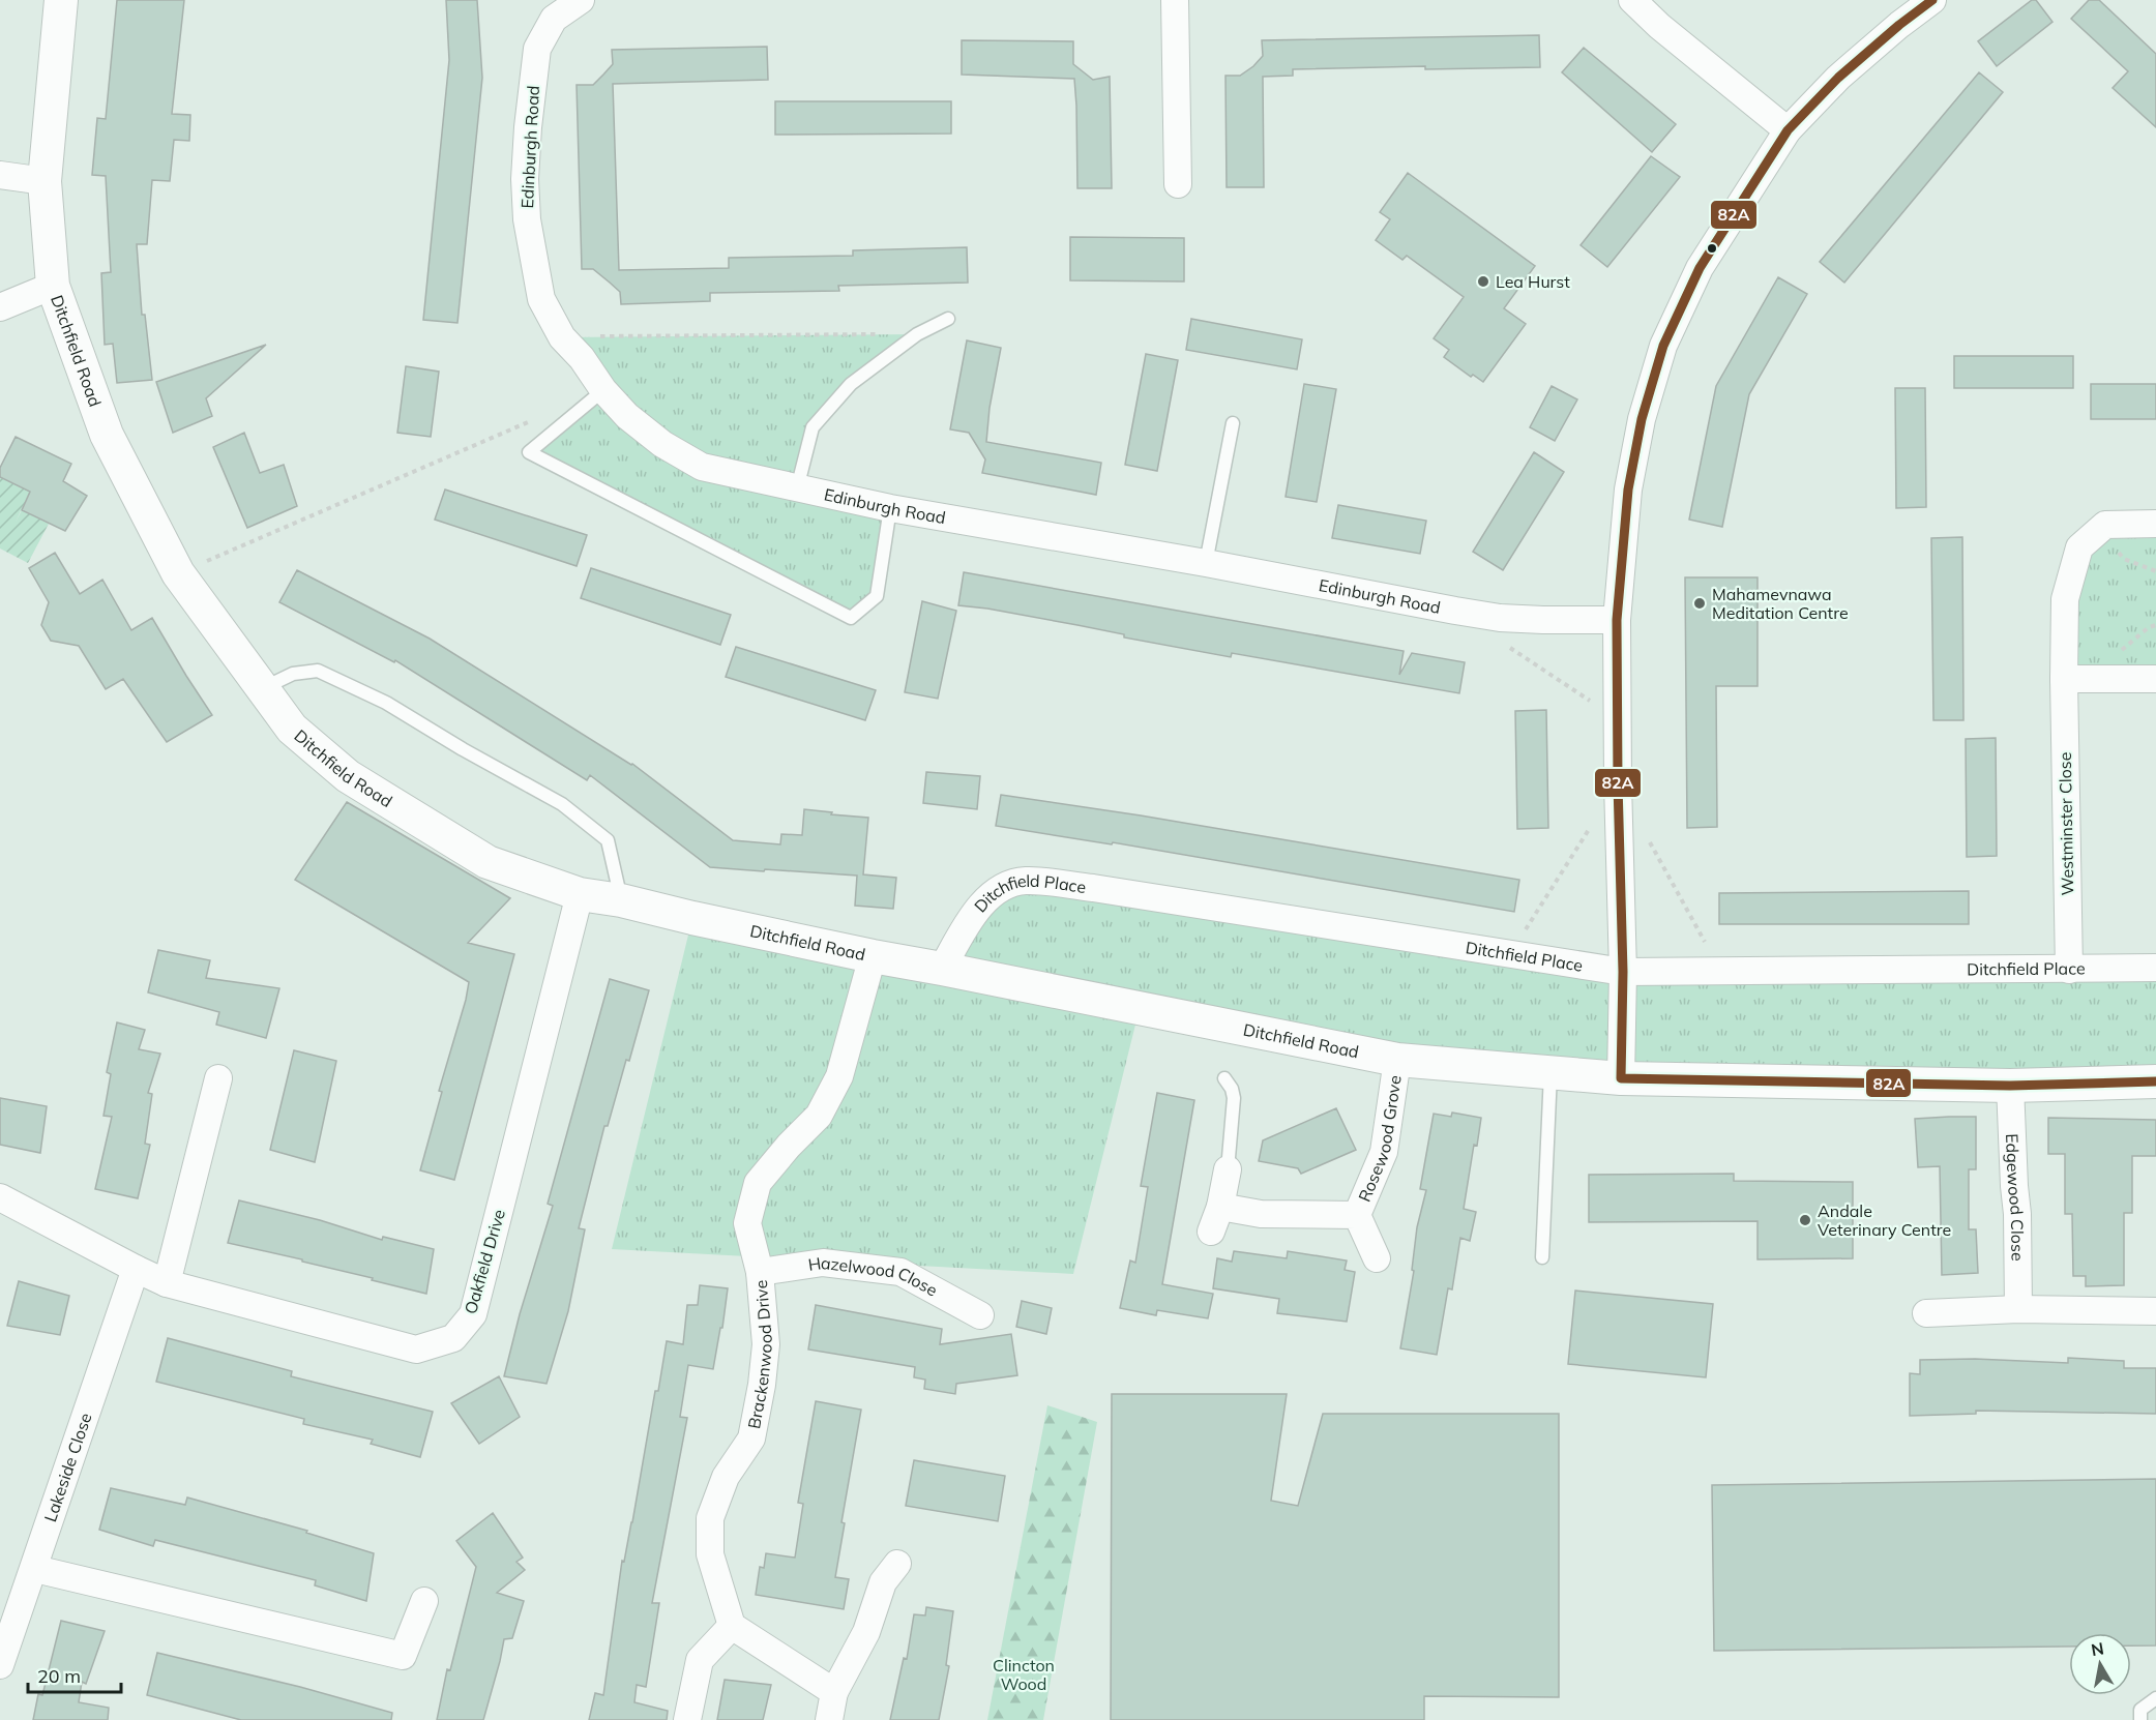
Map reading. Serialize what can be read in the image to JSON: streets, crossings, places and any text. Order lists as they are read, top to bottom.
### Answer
{
  "streets": {
    "street": [
      "Edinburgh Road",
      "Ditchfield Road",
      "Westminster Close",
      "Ditchfield Place",
      "Rosewood Grove",
      "Edgewood Close",
      "Oakfield Drive",
      "Hazelwood Close",
      "Brackenwood Drive",
      "Lakeside Close"
    ]
  },
  "crossings": [
    ["Ditchfield Road", "Ditchfield Place"],
    ["Ditchfield Road", "Rosewood Grove"],
    ["Ditchfield Road", "Edgewood Close"],
    ["Ditchfield Road", "Oakfield Drive"],
    ["Ditchfield Road", "Brackenwood Drive"],
    ["Westminster Close", "Ditchfield Place"],
    ["Oakfield Drive", "Lakeside Close"],
    ["Hazelwood Close", "Brackenwood Drive"]
  ],
  "parks": ["Clincton Wood"],
  "places": ["Lea Hurst", "Mahamevnawa Meditation Centre", "Andale Veterinary Centre"],
  "lines": ["transit line 82A"],
  "scale_bar": "20 m",
  "north": "top"
}
